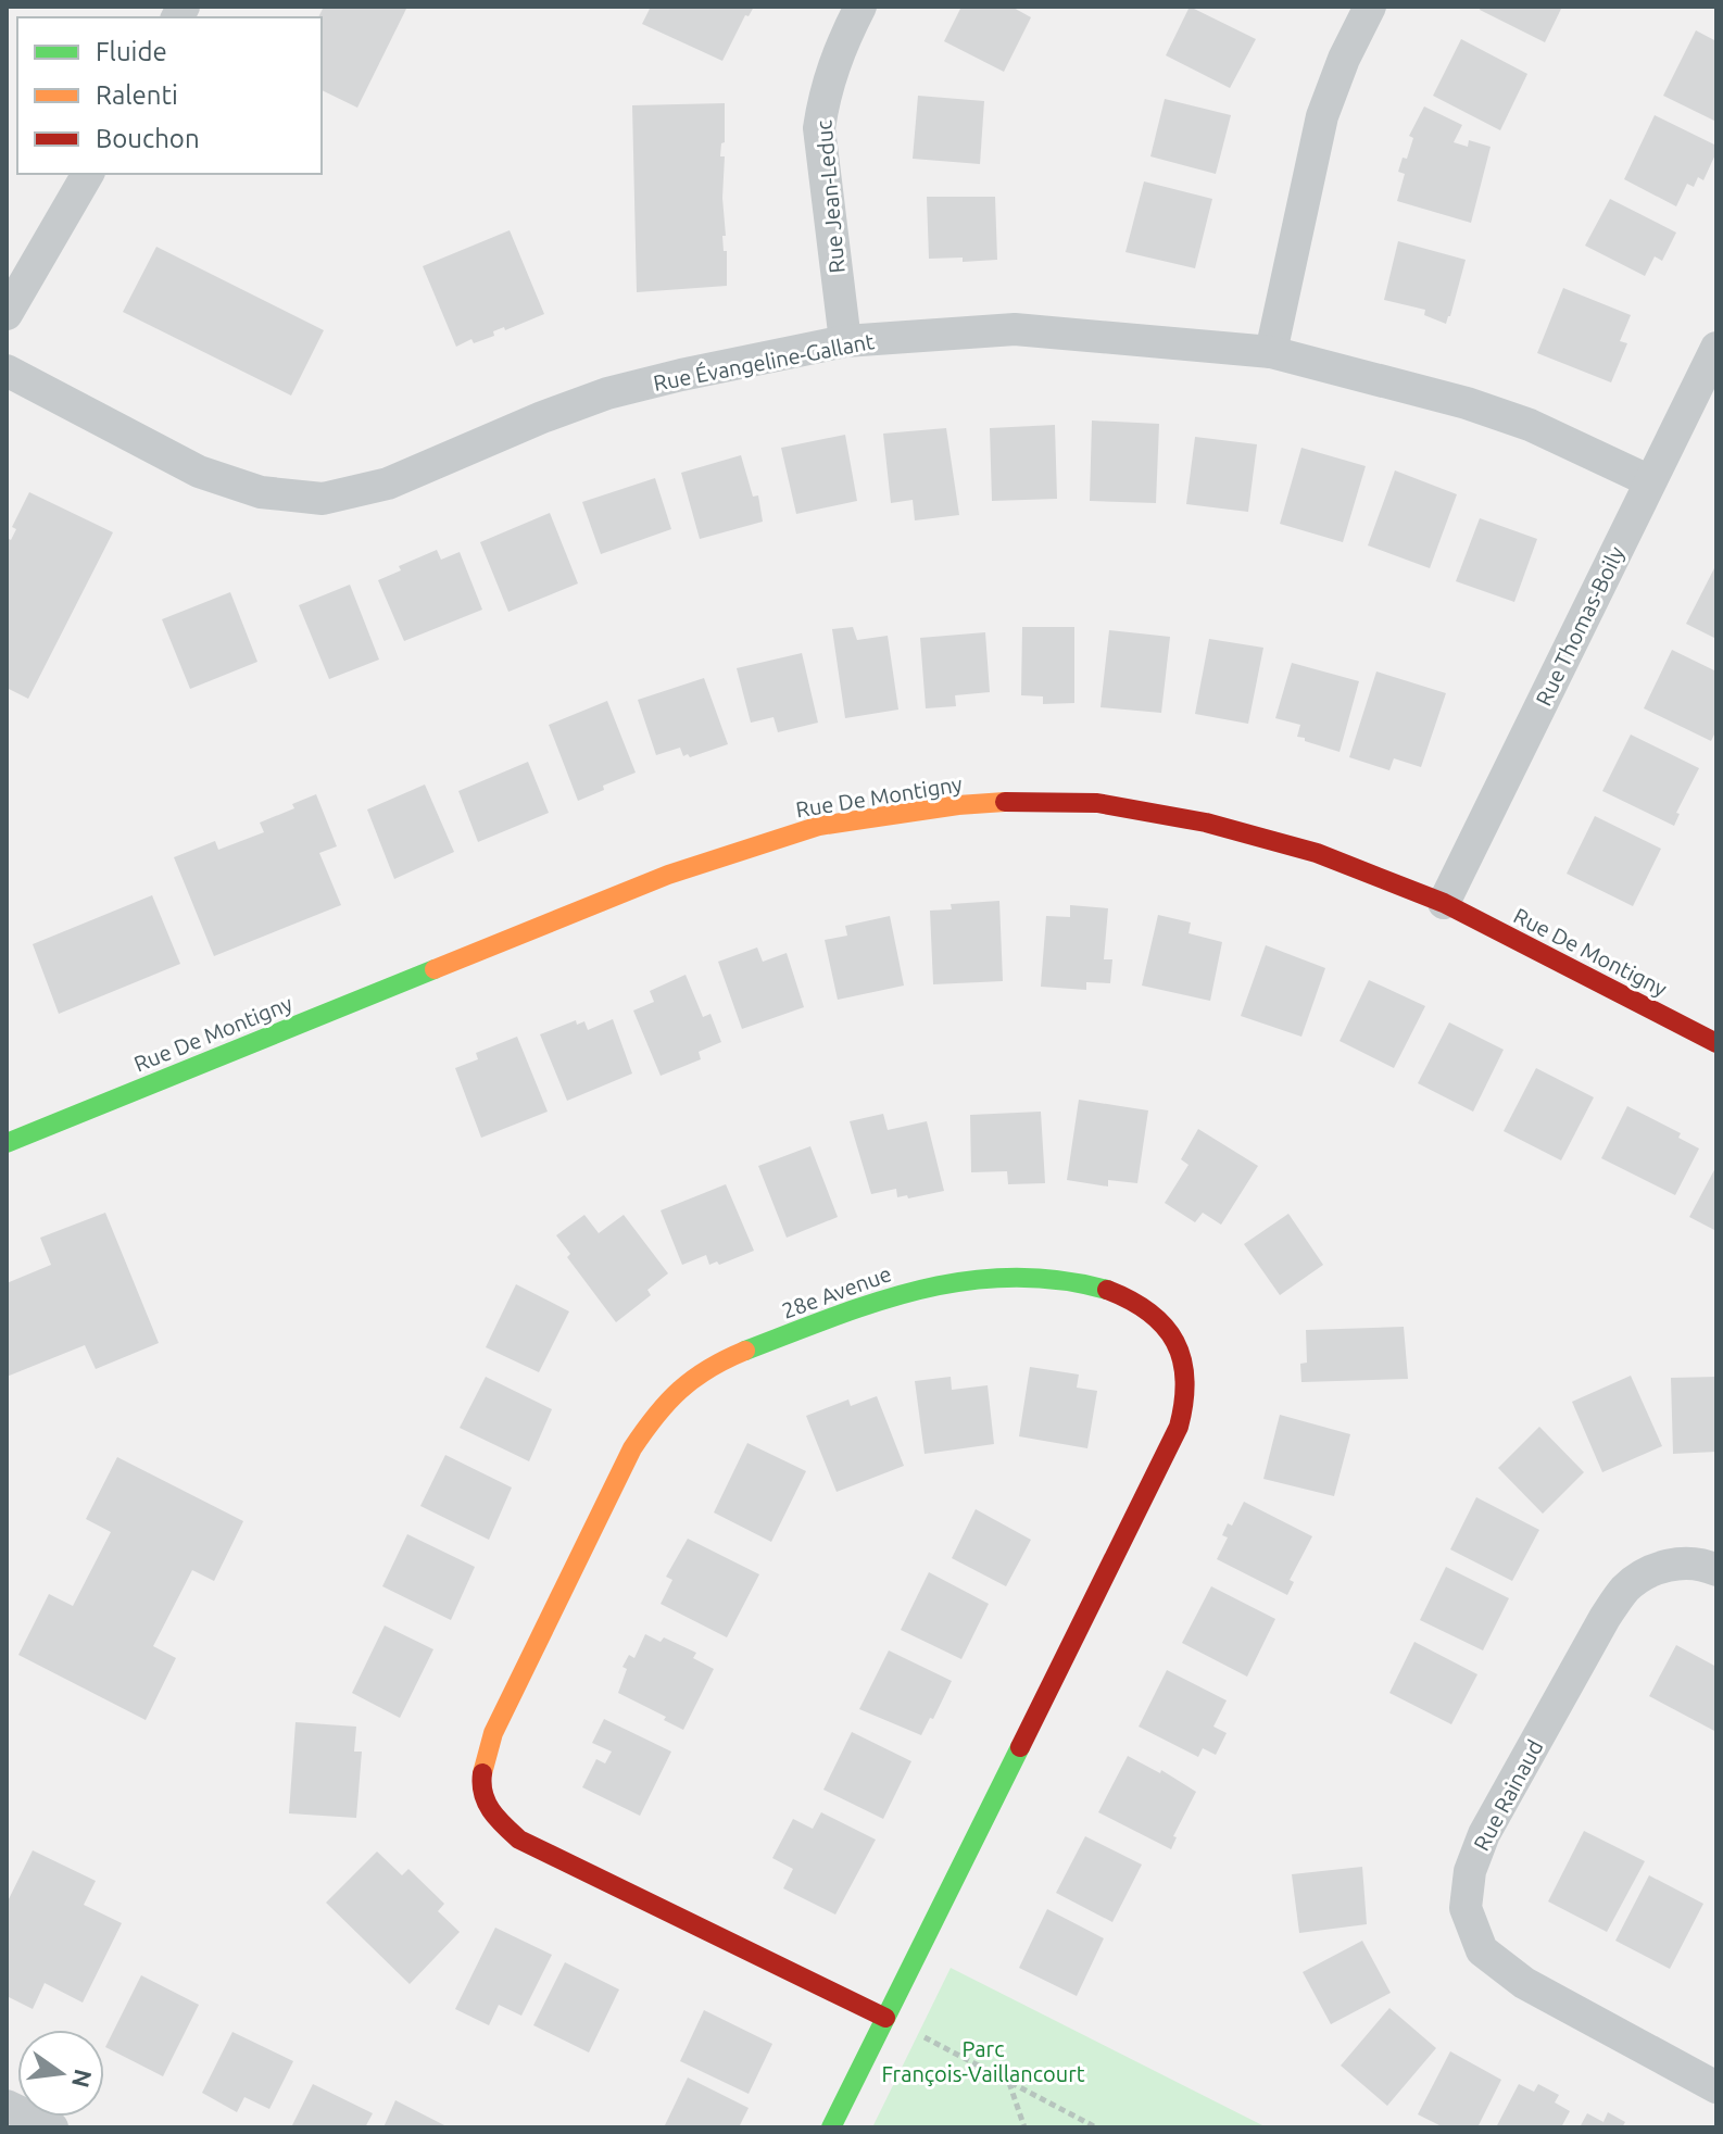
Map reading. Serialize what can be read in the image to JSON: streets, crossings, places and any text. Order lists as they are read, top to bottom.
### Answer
{
  "streets": {
    "street": [
      "Rue Jean-Leduc",
      "Rue Évangeline-Gallant",
      "Rue Thomas-Boily",
      "Rue De Montigny",
      "28e Avenue",
      "Rue Rainaud"
    ]
  },
  "crossings": [
    ["Rue Jean-Leduc", "Rue Évangeline-Gallant"],
    ["Rue Évangeline-Gallant", "Rue Thomas-Boily"],
    ["Rue Thomas-Boily", "Rue De Montigny"]
  ],
  "parks": ["Parc François-Vaillancourt"],
  "legend": ["Fluide", "Ralenti", "Bouchon"],
  "north": "right"
}
